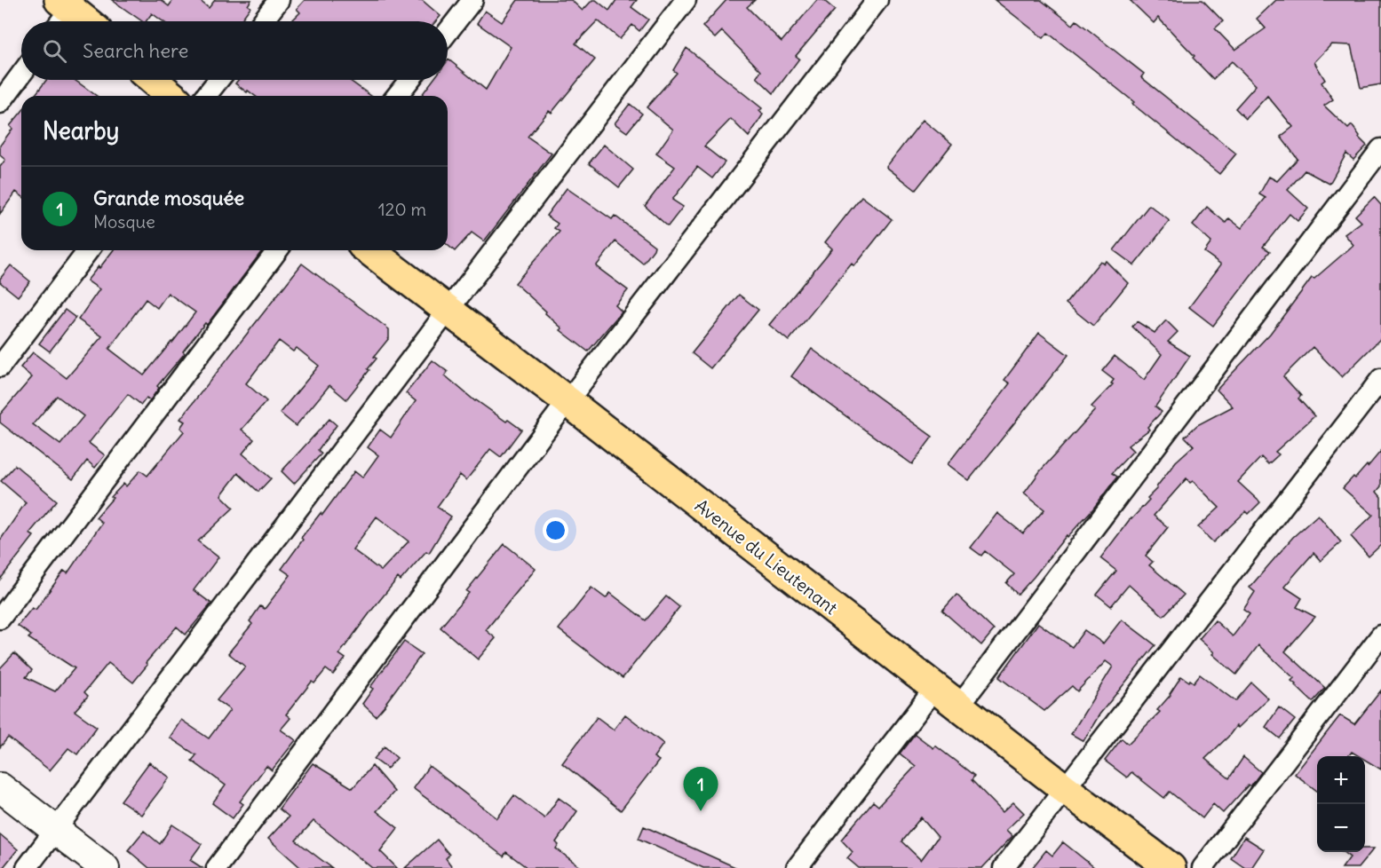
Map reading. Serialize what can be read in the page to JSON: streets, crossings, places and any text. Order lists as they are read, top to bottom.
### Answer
{
  "streets": {
    "main road": ["Avenue du Lieutenant"]
  },
  "page": {
    "search": "Search here",
    "heading": "Nearby",
    "list": [
      {
        "mark": "1",
        "name": "Grande mosquée",
        "note": "Mosque",
        "value": "120 m"
      }
    ],
    "map_buttons": ["+", "−"],
    "pins": "1"
  }
}
